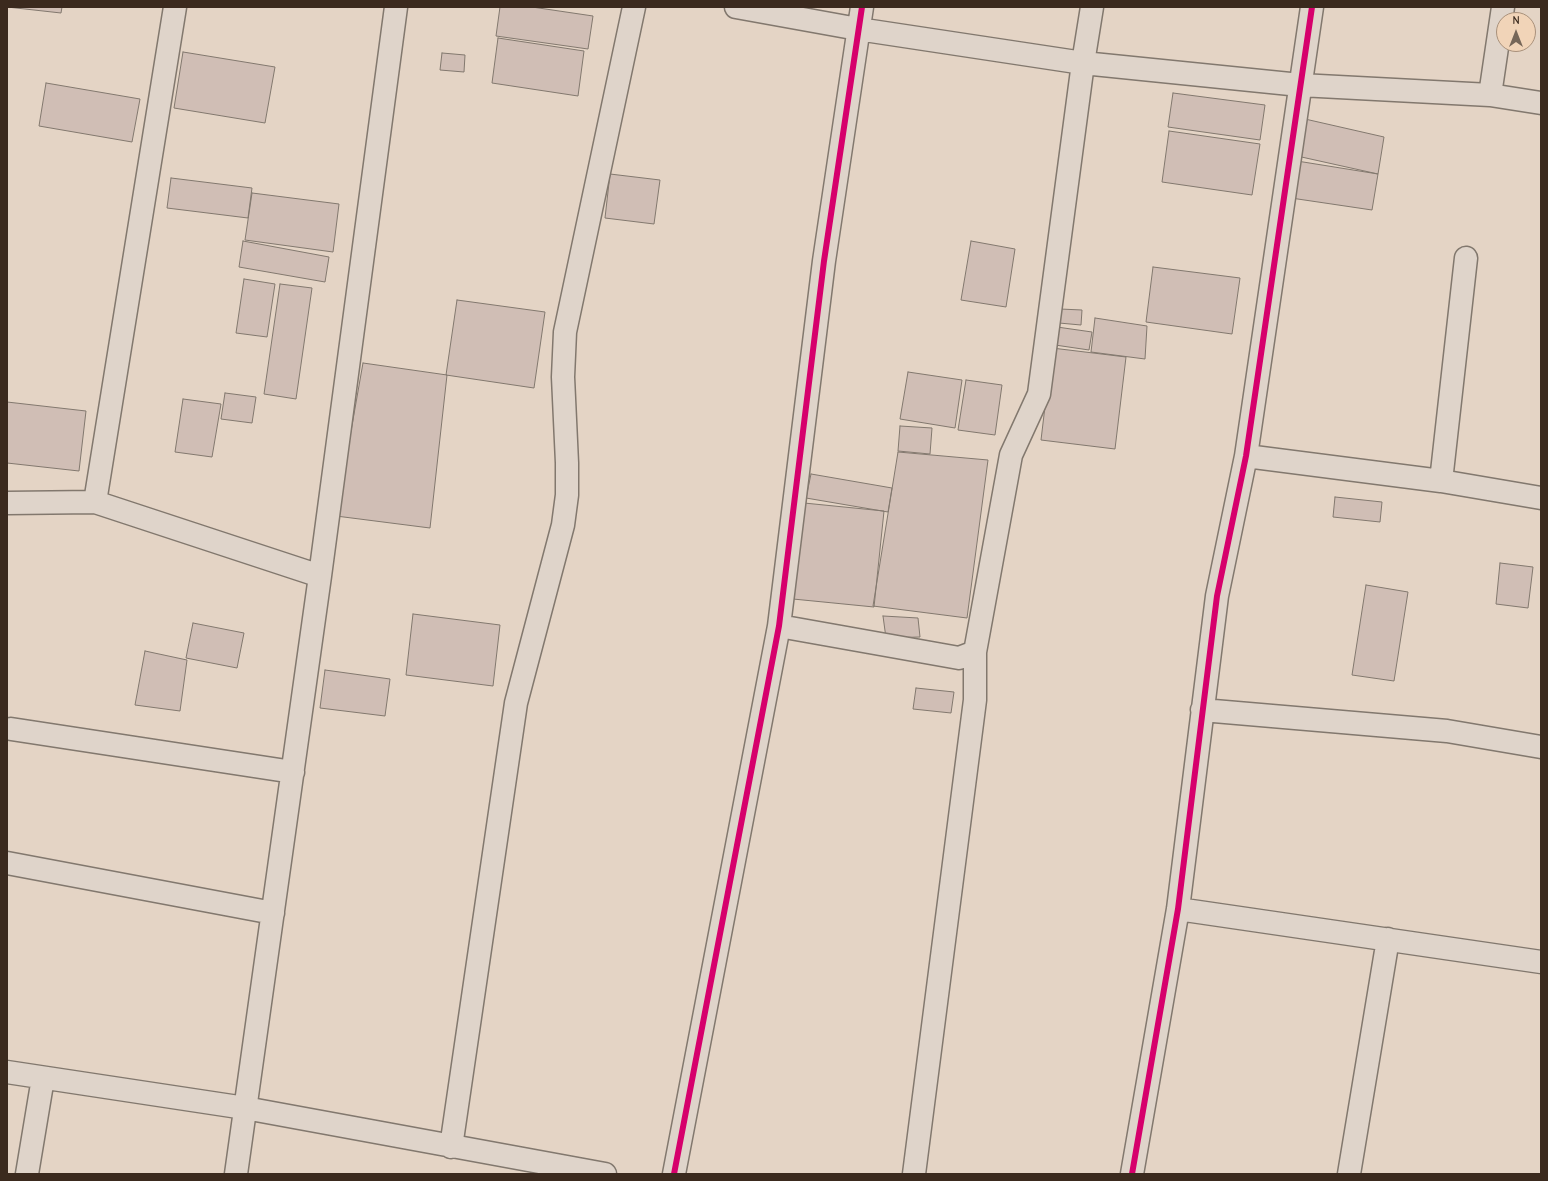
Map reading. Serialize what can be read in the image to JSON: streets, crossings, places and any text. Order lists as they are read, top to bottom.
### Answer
{
  "north": "top"
}
